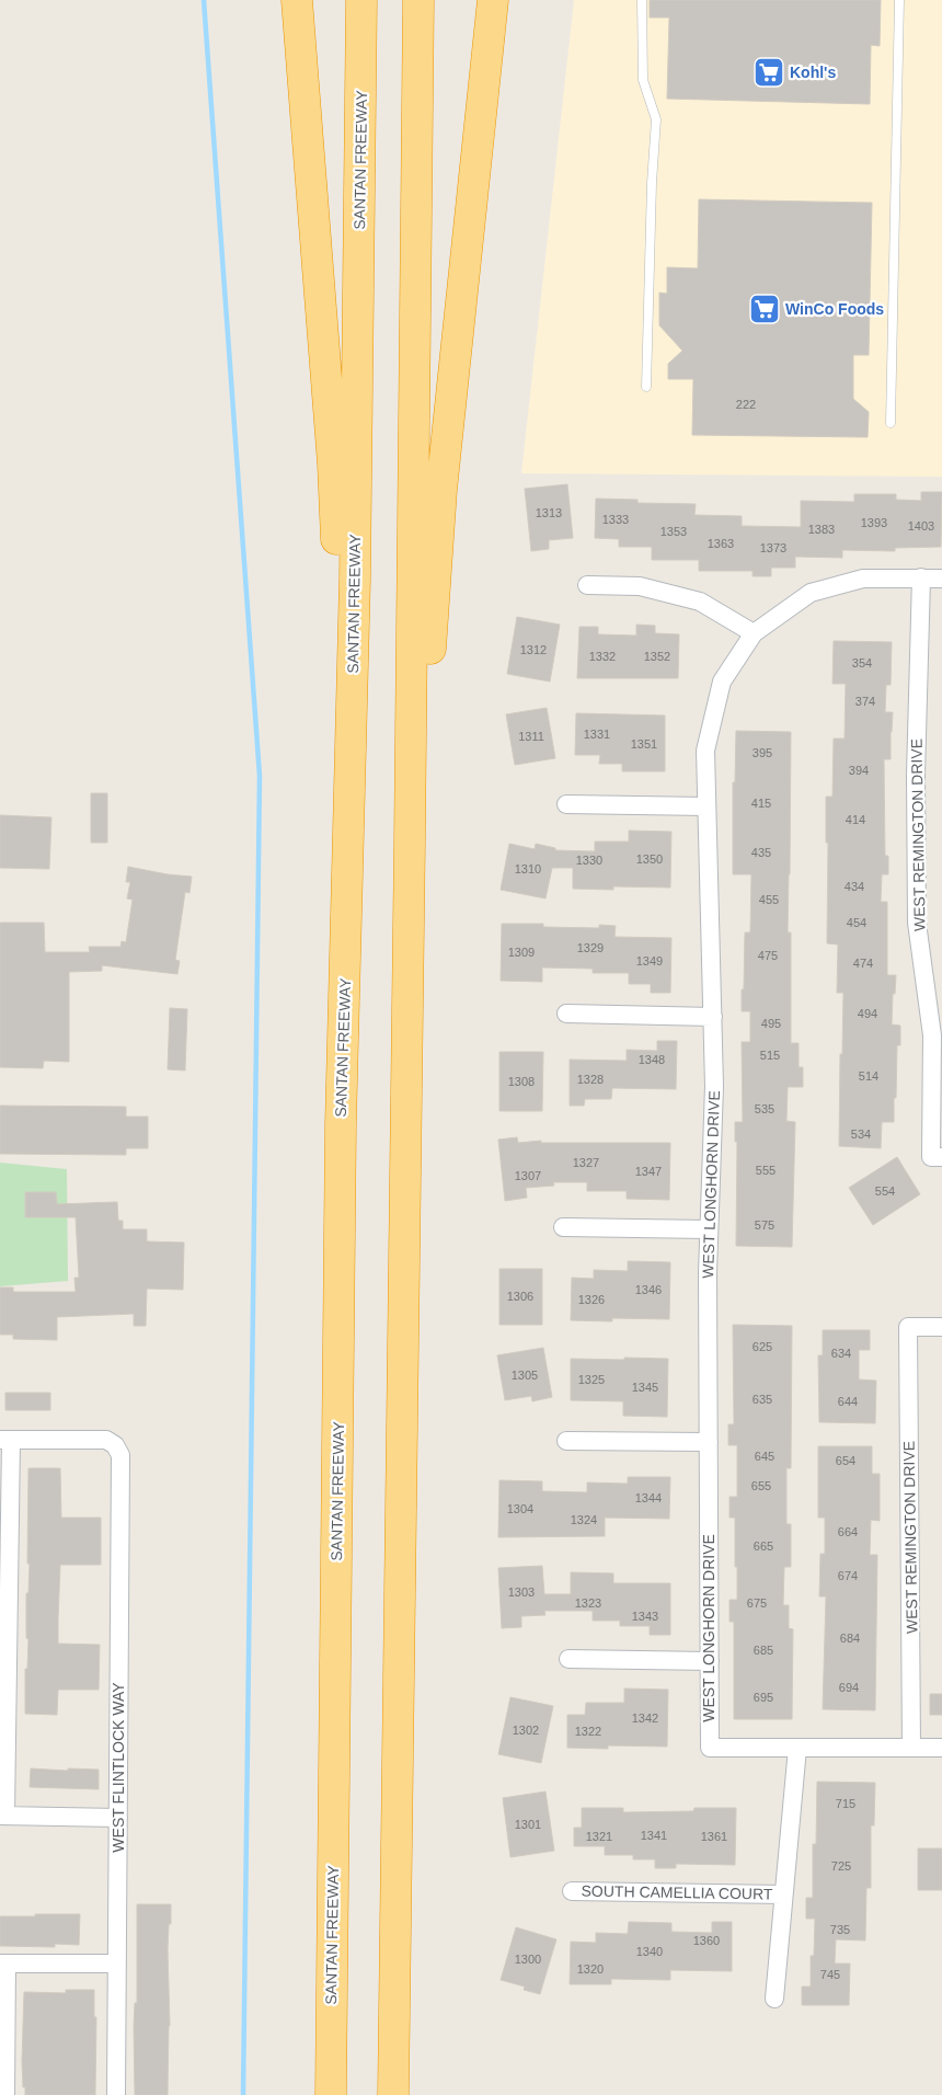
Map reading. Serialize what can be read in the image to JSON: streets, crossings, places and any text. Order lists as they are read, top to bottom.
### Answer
{
  "streets": {
    "highway": ["SANTAN FREEWAY"],
    "street": [
      "WEST REMINGTON DRIVE",
      "WEST LONGHORN DRIVE",
      "WEST FLINTLOCK WAY",
      "SOUTH CAMELLIA COURT"
    ]
  },
  "places": {
    "supermarket": ["Kohl's", "WinCo Foods"]
  },
  "house_numbers": [
    "222",
    "1313",
    "1333",
    "1393",
    "1403",
    "1383",
    "1353",
    "1363",
    "1373",
    "1312",
    "1332",
    "1352",
    "354",
    "374",
    "1331",
    "1311",
    "1351",
    "395",
    "394",
    "415",
    "414",
    "435",
    "1350",
    "1330",
    "1310",
    "434",
    "455",
    "454",
    "1329",
    "1309",
    "475",
    "1349",
    "474",
    "494",
    "495",
    "515",
    "1348",
    "514",
    "1328",
    "1308",
    "535",
    "534",
    "1327",
    "555",
    "1347",
    "1307",
    "554",
    "575",
    "1346",
    "1306",
    "1326",
    "625",
    "634",
    "1305",
    "1325",
    "1345",
    "635",
    "644",
    "645",
    "654",
    "655",
    "1344",
    "1304",
    "1324",
    "664",
    "665",
    "674",
    "1303",
    "1323",
    "675",
    "1343",
    "684",
    "685",
    "694",
    "695",
    "1342",
    "1302",
    "1322",
    "715",
    "1301",
    "1341",
    "1321",
    "1361",
    "725",
    "735",
    "1360",
    "1340",
    "1300",
    "1320",
    "745"
  ]
}
